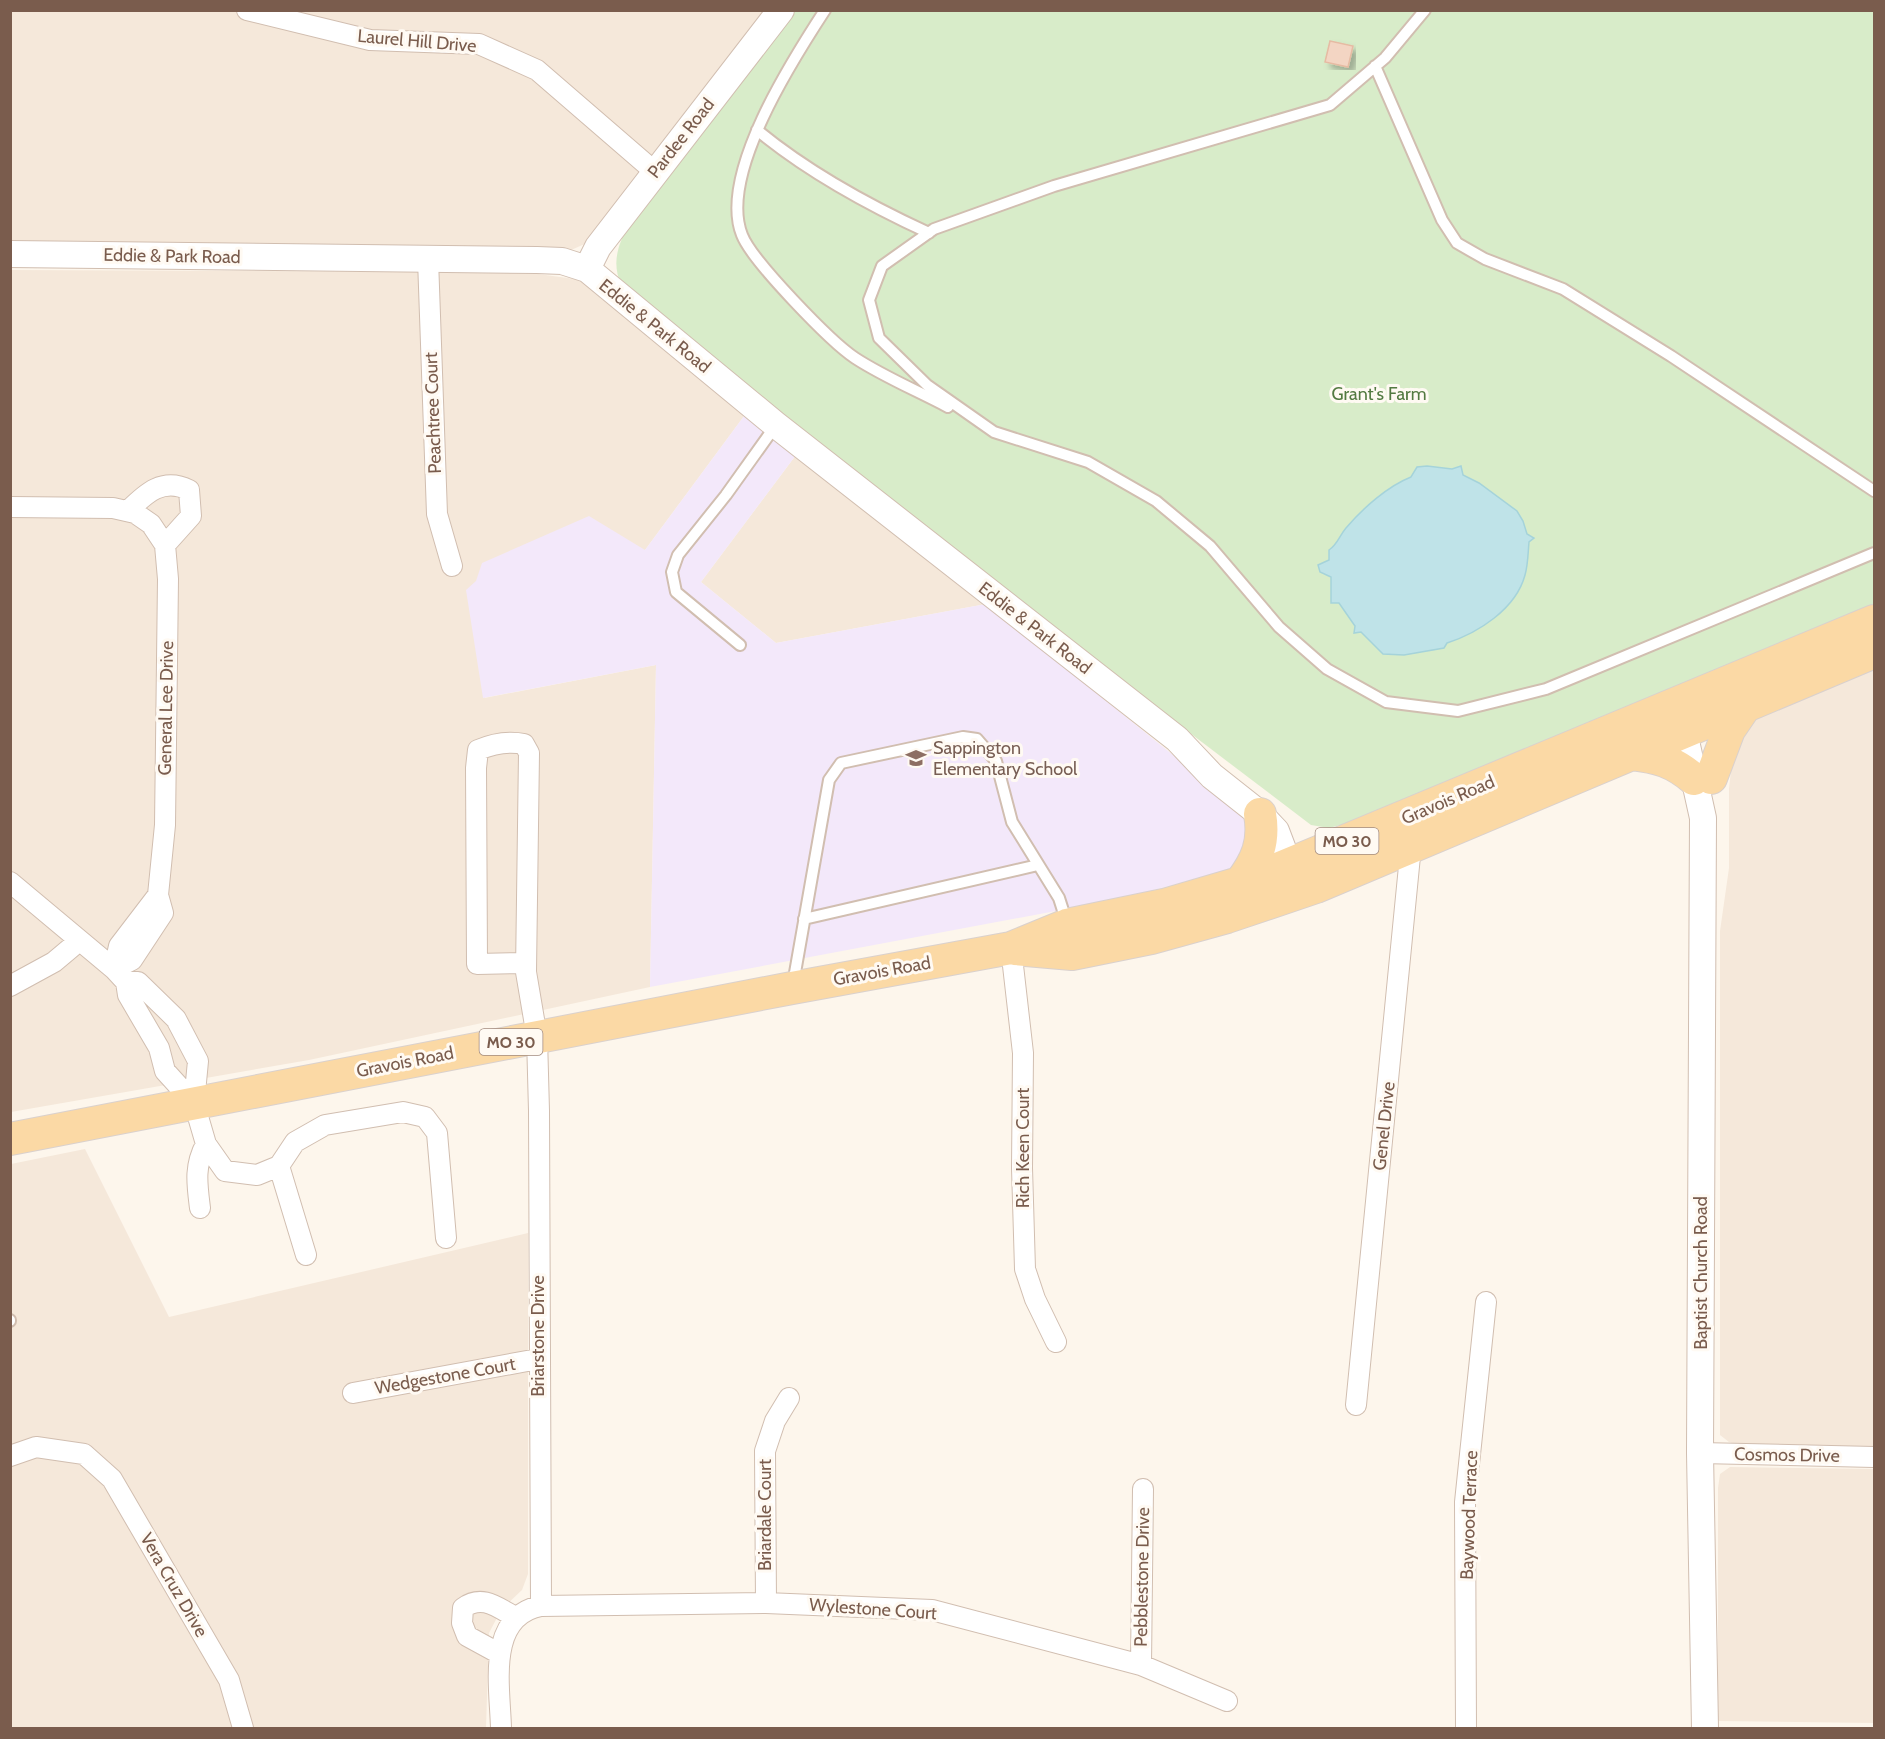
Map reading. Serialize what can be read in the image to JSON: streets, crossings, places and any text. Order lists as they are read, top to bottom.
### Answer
{
  "streets": {
    "main road": ["Gravois Road", "MO 30"],
    "street": [
      "Laurel Hill Drive",
      "Pardee Road",
      "Eddie & Park Road",
      "Peachtree Court",
      "General Lee Drive",
      "Genel Drive",
      "Rich Keen Court",
      "Baptist Church Road",
      "Briarstone Drive",
      "Wedgestone Court",
      "Cosmos Drive",
      "Briardale Court",
      "Baywood Terrace",
      "Pebblestone Drive",
      "Vera Cruz Drive",
      "Wylestone Court"
    ]
  },
  "crossings": [
    ["Laurel Hill Drive", "Pardee Road"],
    ["Pardee Road", "Eddie & Park Road"],
    ["Eddie & Park Road", "Peachtree Court"],
    ["Eddie & Park Road", "Gravois Road"],
    ["Gravois Road", "Genel Drive"],
    ["Gravois Road", "Rich Keen Court"],
    ["Gravois Road", "Baptist Church Road"],
    ["Gravois Road", "Briarstone Drive"],
    ["Baptist Church Road", "Cosmos Drive"],
    ["Briarstone Drive", "Wedgestone Court"],
    ["Briarstone Drive", "Wylestone Court"],
    ["Briardale Court", "Wylestone Court"],
    ["Pebblestone Drive", "Wylestone Court"]
  ],
  "parks": ["Grant's Farm"],
  "places": {
    "school or university": ["Sappington Elementary School"]
  }
}
